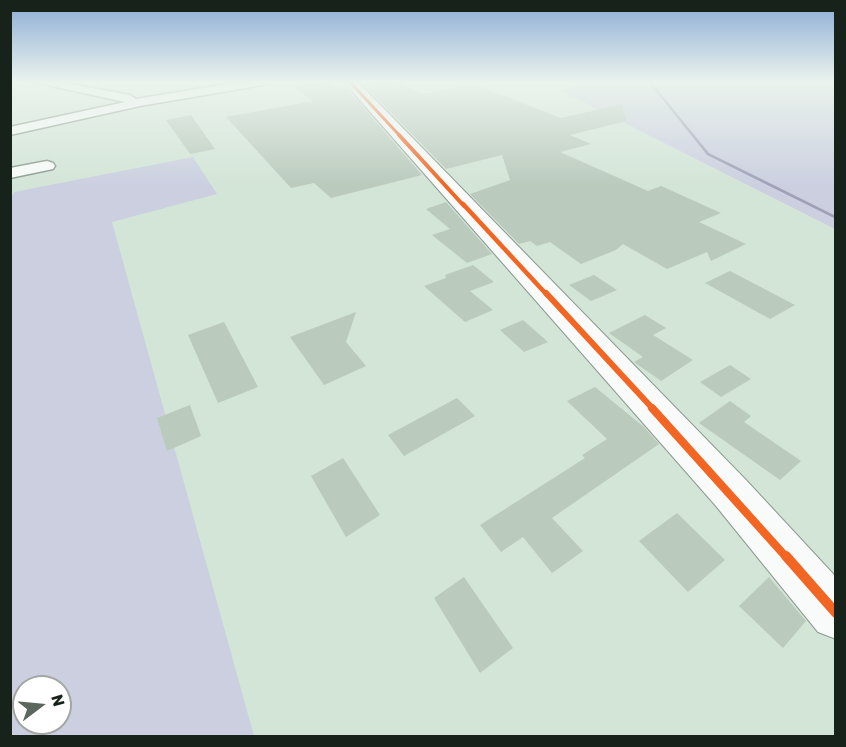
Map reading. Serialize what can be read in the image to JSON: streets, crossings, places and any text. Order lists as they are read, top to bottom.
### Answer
{
  "north": "right"
}
